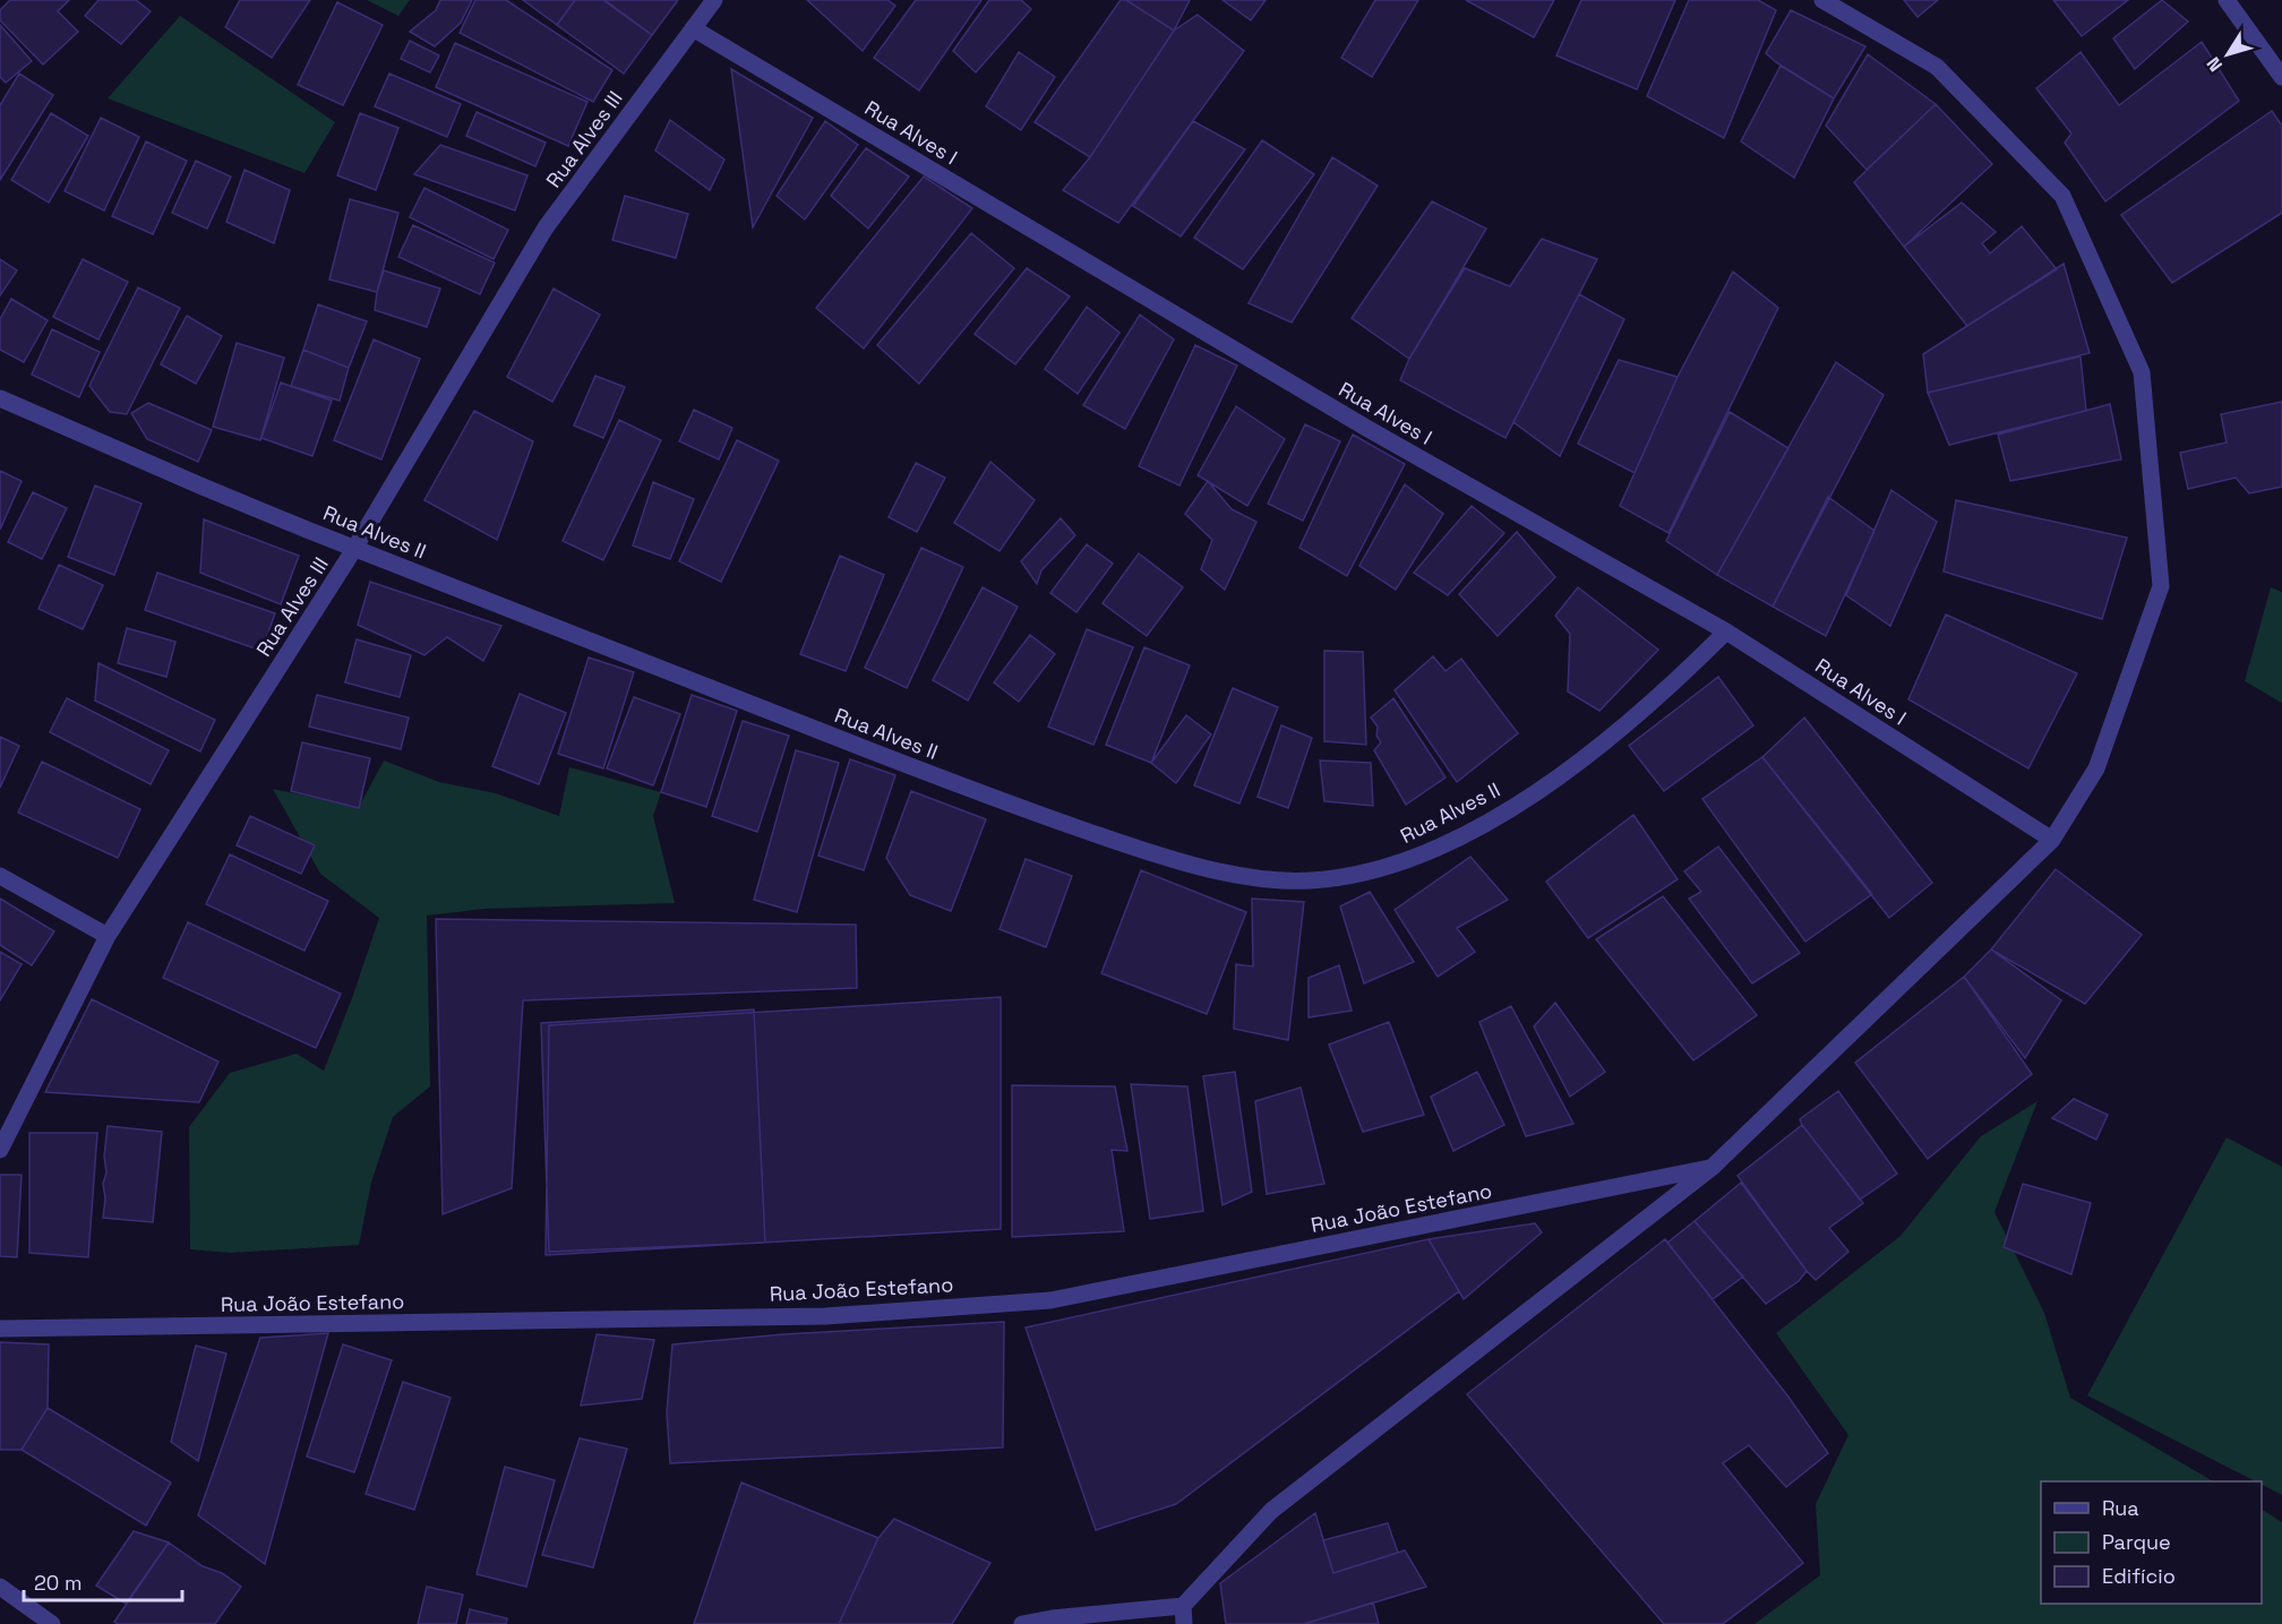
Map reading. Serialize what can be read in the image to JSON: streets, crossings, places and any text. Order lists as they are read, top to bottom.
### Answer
{
  "streets": {
    "street": [
      "Rua Alves I",
      "Rua Alves III",
      "Rua Alves II",
      "Rua João Estefano"
    ]
  },
  "crossings": [
    ["Rua Alves I", "Rua Alves III"],
    ["Rua Alves I", "Rua Alves II"],
    ["Rua Alves III", "Rua Alves II"]
  ],
  "legend": ["Rua", "Parque", "Edifício"],
  "scale_bar": "20 m",
  "north": "bottom left"
}
